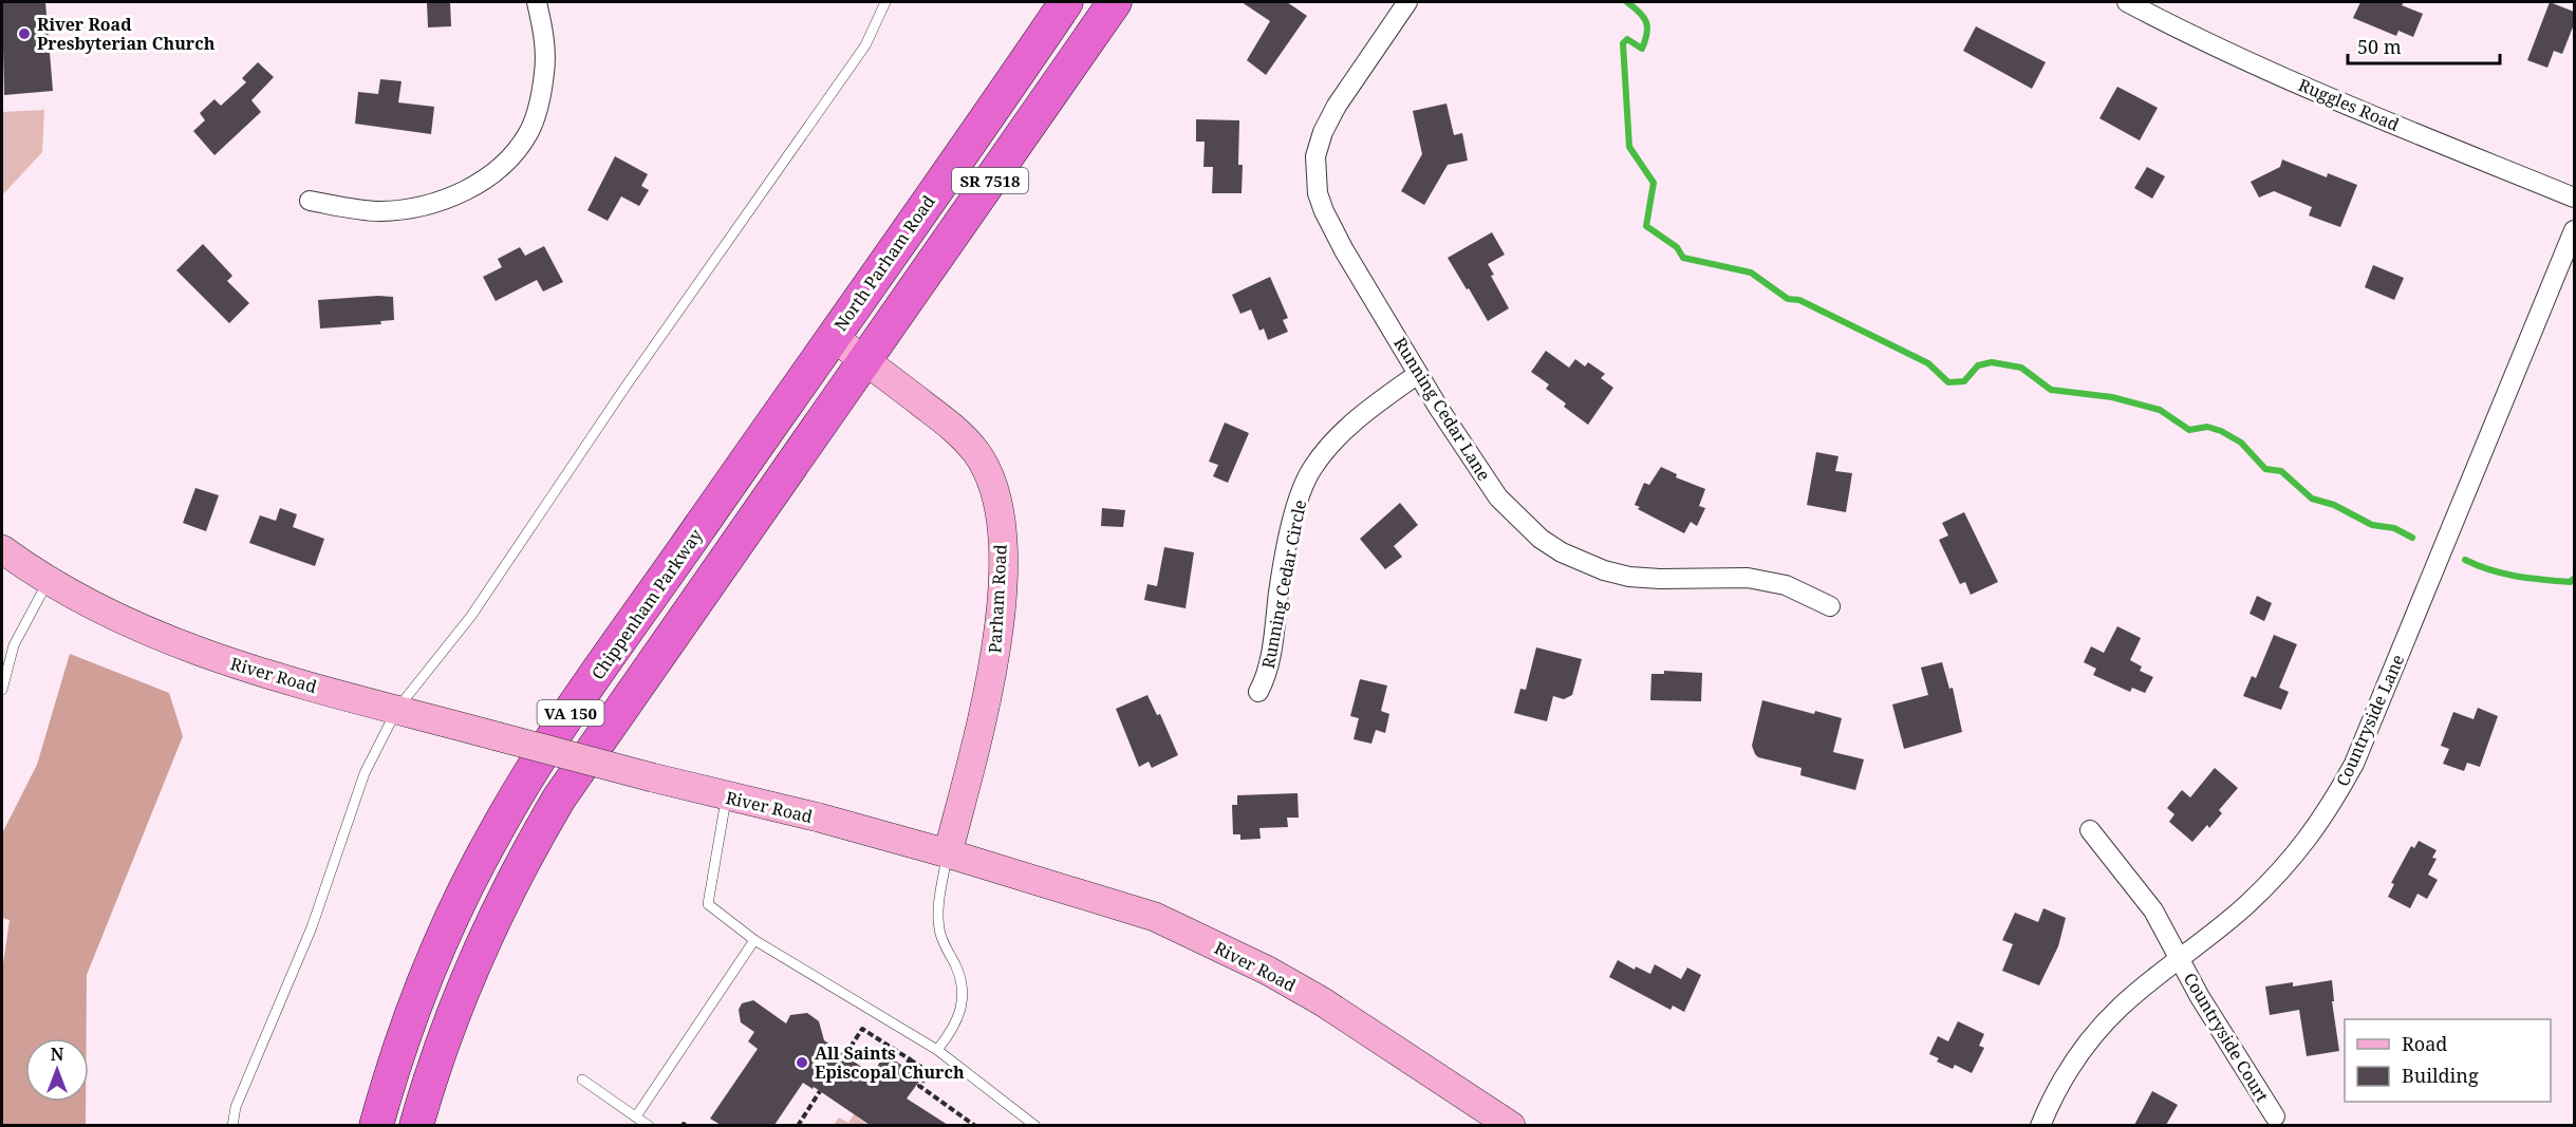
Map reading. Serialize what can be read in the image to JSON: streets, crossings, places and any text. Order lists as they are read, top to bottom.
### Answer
{
  "streets": {
    "highway": [
      "SR 7518",
      "North Parham Road",
      "Chippenham Parkway",
      "VA 150"
    ],
    "main road": ["Parham Road", "River Road"],
    "street": [
      "Ruggles Road",
      "Running Cedar Lane",
      "Running Cedar Circle",
      "Countryside Lane",
      "Countryside Court"
    ]
  },
  "crossings": [
    ["SR 7518", "Parham Road"],
    ["SR 7518", "VA 150"],
    ["North Parham Road", "Parham Road"],
    ["North Parham Road", "Chippenham Parkway"],
    ["Running Cedar Lane", "Running Cedar Circle"],
    ["Parham Road", "Chippenham Parkway"],
    ["Parham Road", "River Road"],
    ["Parham Road", "VA 150"],
    ["Countryside Lane", "Countryside Court"]
  ],
  "places": ["River Road Presbyterian Church", "All Saints Episcopal Church"],
  "legend": ["Road", "Building"],
  "scale_bar": "50 m",
  "north": "top"
}
